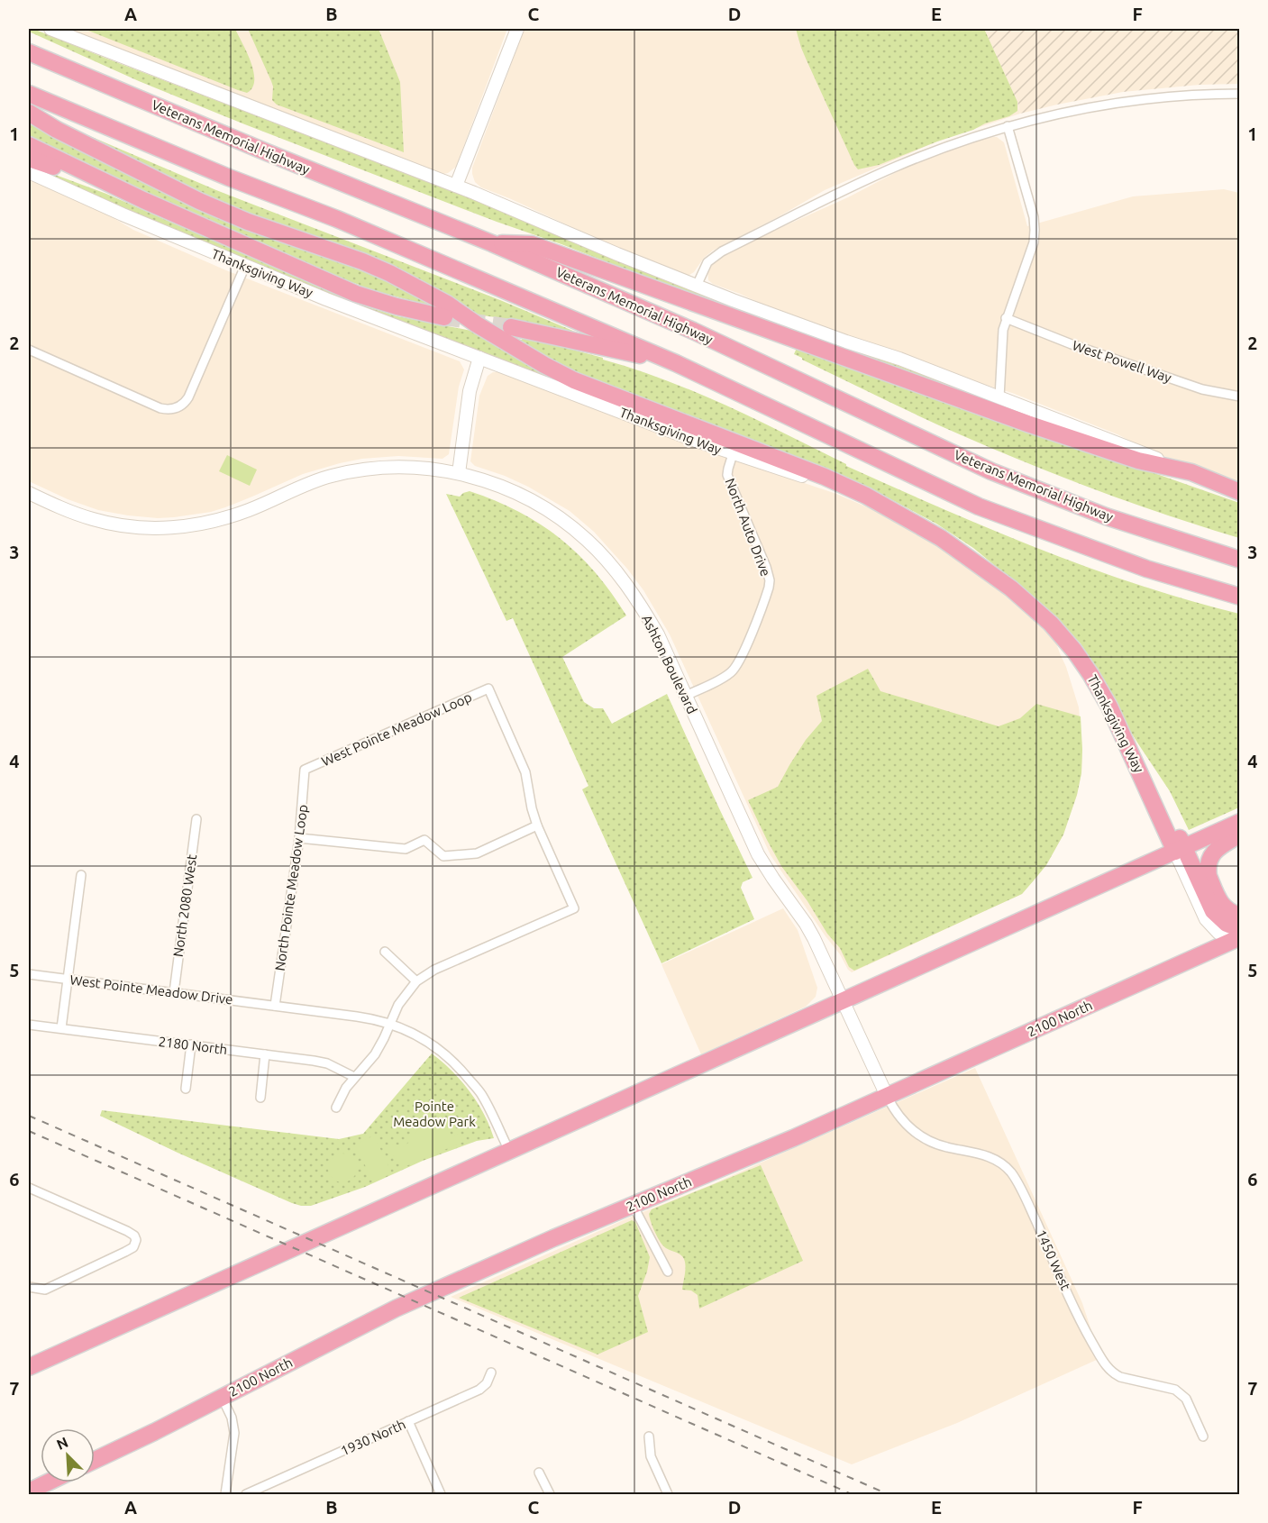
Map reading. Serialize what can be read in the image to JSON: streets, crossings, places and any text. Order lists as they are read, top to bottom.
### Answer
{
  "streets": {
    "highway": ["Veterans Memorial Highway", "Thanksgiving Way", "2100 North"],
    "main road": ["Ashton Boulevard"],
    "street": [
      "West Powell Way",
      "North Auto Drive",
      "West Pointe Meadow Loop",
      "North Pointe Meadow Loop",
      "North 2080 West",
      "West Pointe Meadow Drive",
      "2180 North",
      "1450 West",
      "1930 North"
    ]
  },
  "crossings": [
    ["Thanksgiving Way", "North Auto Drive"],
    ["Thanksgiving Way", "2100 North"],
    ["North Auto Drive", "Ashton Boulevard"],
    ["Ashton Boulevard", "2100 North"],
    ["Ashton Boulevard", "1450 West"],
    ["West Pointe Meadow Loop", "North Pointe Meadow Loop"],
    ["North Pointe Meadow Loop", "West Pointe Meadow Drive"],
    ["North 2080 West", "West Pointe Meadow Drive"],
    ["2100 North", "1450 West"]
  ],
  "parks": ["Pointe Meadow Park"],
  "north": "top left",
  "grid": {
    "columns": [
      "A",
      "B",
      "C",
      "D",
      "E",
      "F"
    ],
    "rows": [
      "1",
      "2",
      "3",
      "4",
      "5",
      "6",
      "7"
    ]
  }
}
